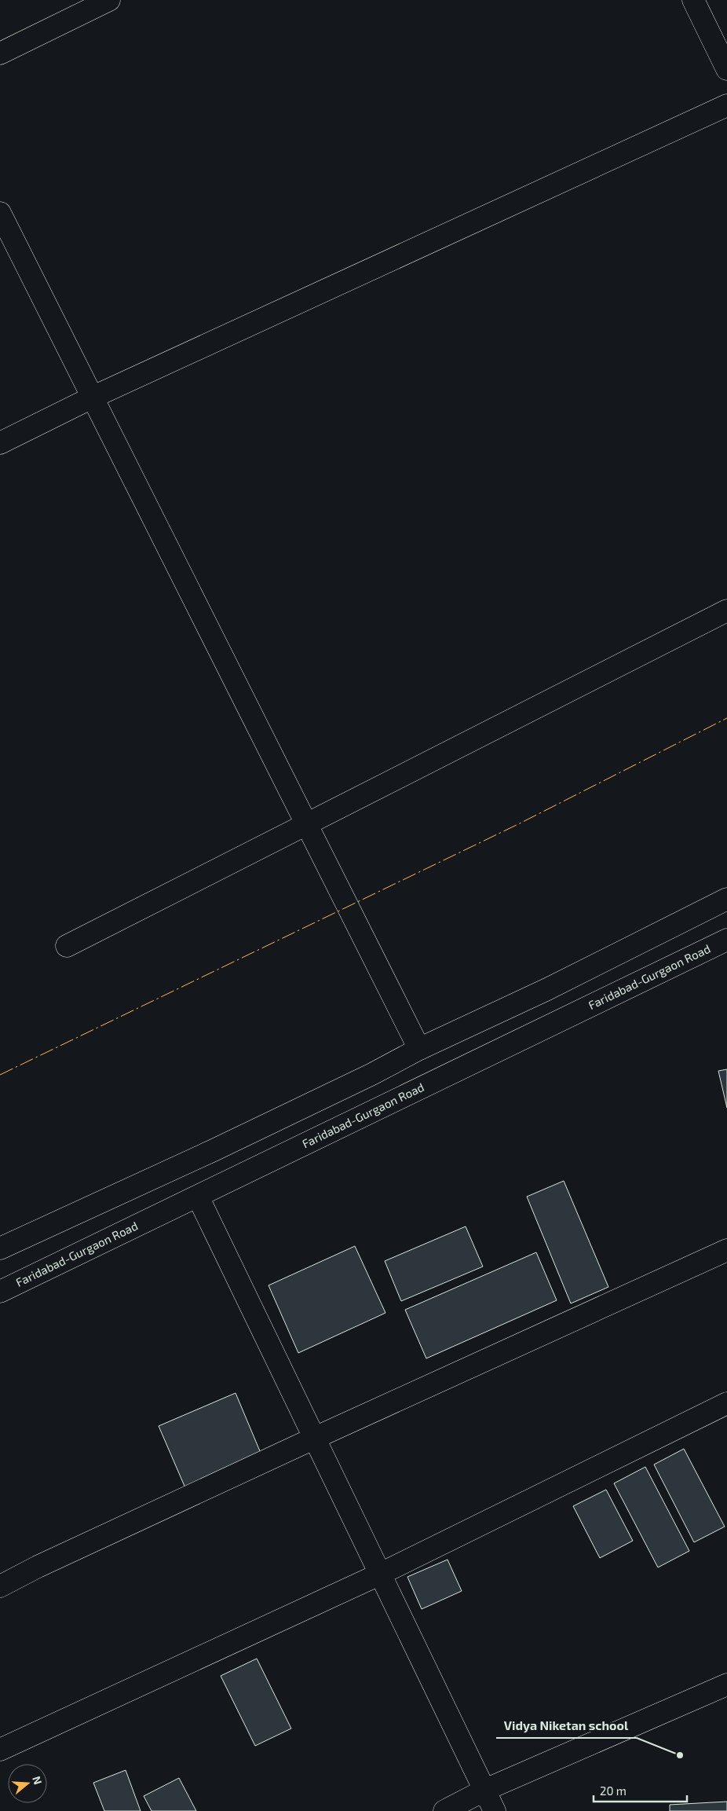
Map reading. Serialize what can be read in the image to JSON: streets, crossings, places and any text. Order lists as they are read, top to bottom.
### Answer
{
  "streets": {
    "street": ["Faridabad-Gurgaon Road"]
  },
  "places": ["Vidya Niketan school"],
  "scale_bar": "20 m",
  "north": "right"
}
